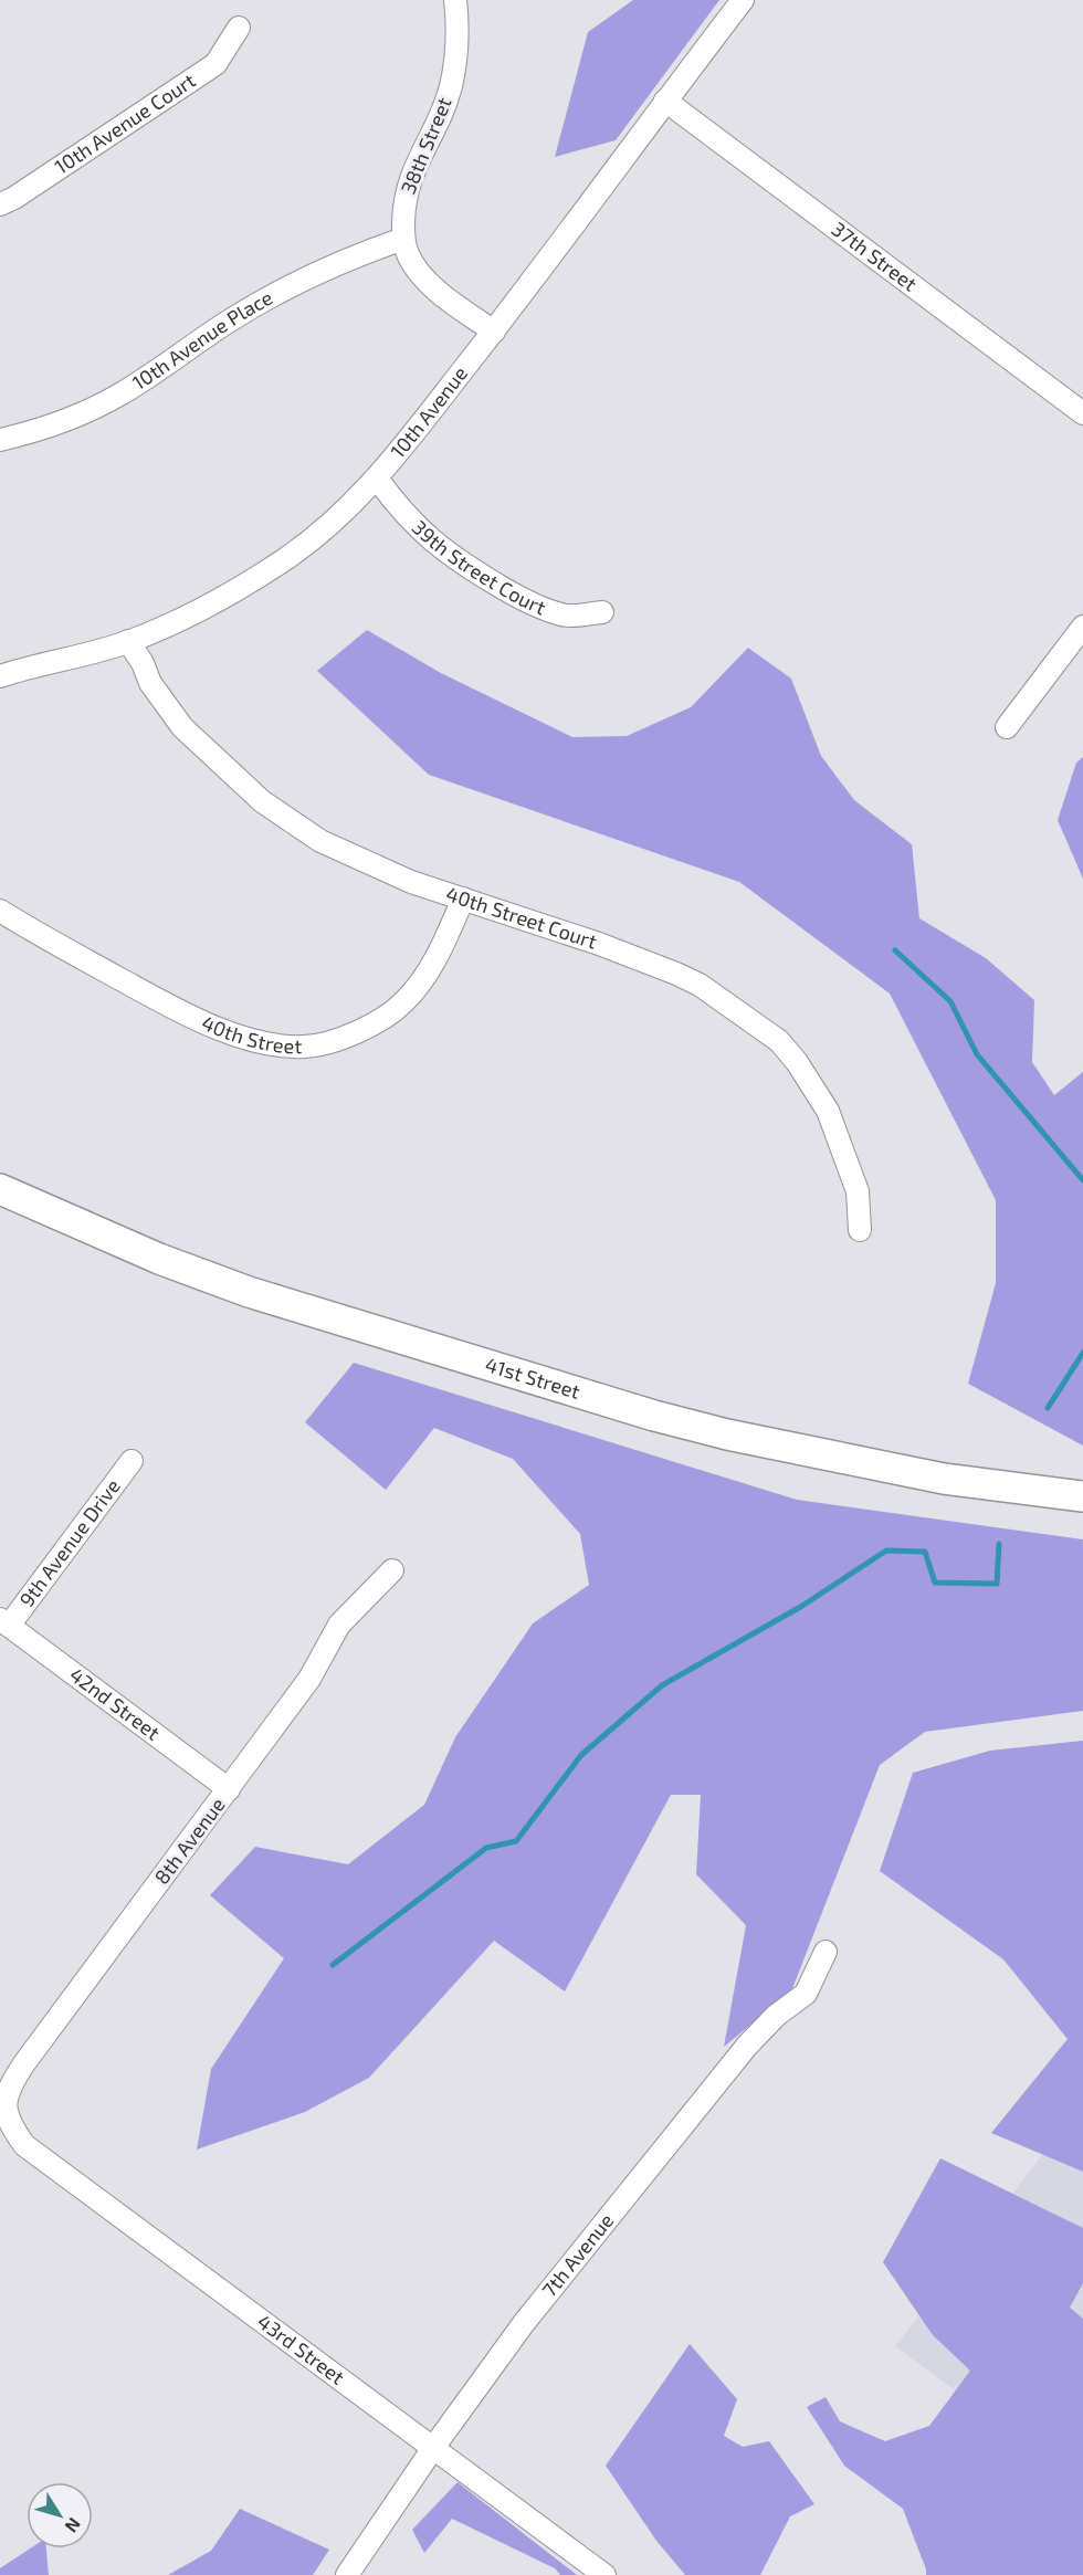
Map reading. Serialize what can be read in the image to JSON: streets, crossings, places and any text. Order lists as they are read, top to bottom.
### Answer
{
  "streets": {
    "street": [
      "10th Avenue Court",
      "38th Street",
      "37th Street",
      "10th Avenue Place",
      "10th Avenue",
      "39th Street Court",
      "40th Street Court",
      "40th Street",
      "41st Street",
      "9th Avenue Drive",
      "42nd Street",
      "8th Avenue",
      "7th Avenue",
      "43rd Street"
    ]
  },
  "crossings": [
    ["38th Street", "10th Avenue Place"],
    ["38th Street", "10th Avenue"],
    ["37th Street", "10th Avenue"],
    ["10th Avenue", "39th Street Court"],
    ["10th Avenue", "40th Street Court"],
    ["40th Street Court", "40th Street"],
    ["9th Avenue Drive", "42nd Street"],
    ["42nd Street", "8th Avenue"],
    ["8th Avenue", "43rd Street"],
    ["7th Avenue", "43rd Street"]
  ],
  "north": "bottom right"
}
